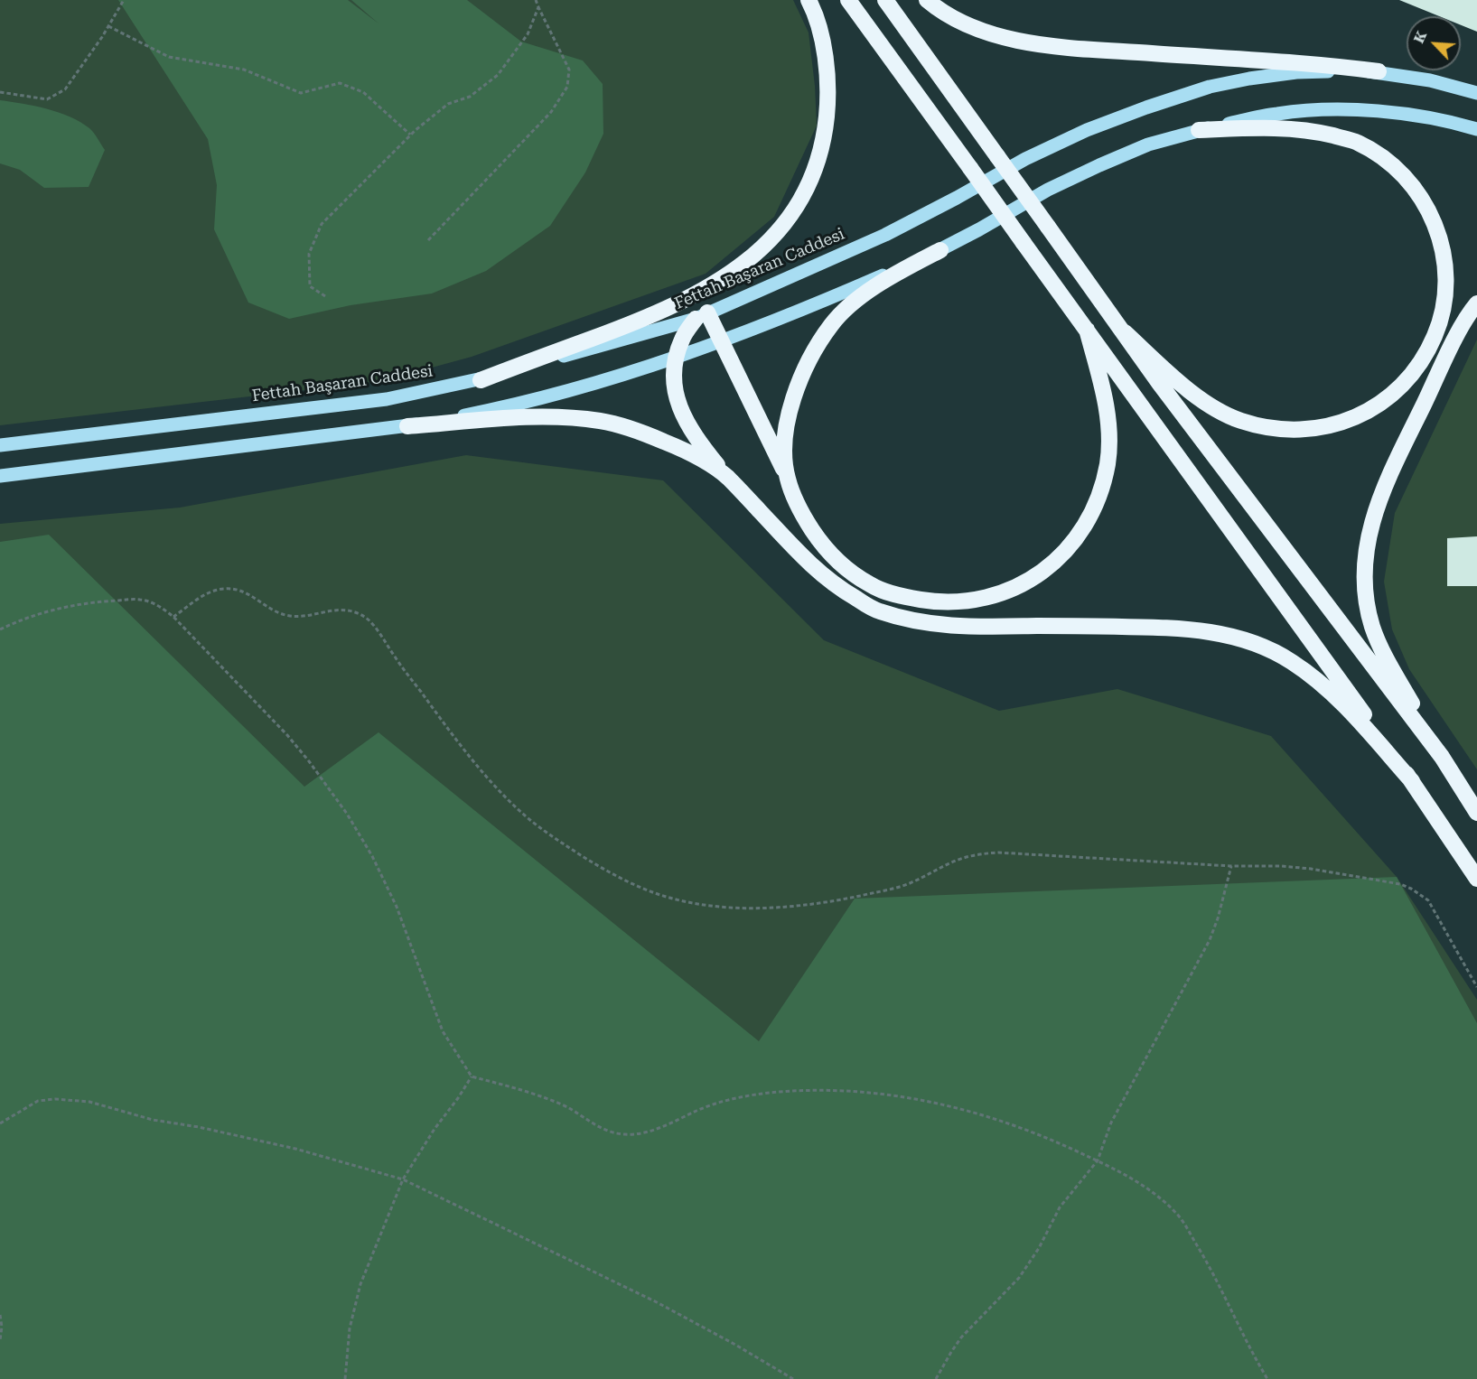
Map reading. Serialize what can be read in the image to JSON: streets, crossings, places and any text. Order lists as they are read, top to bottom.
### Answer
{
  "streets": {
    "main road": ["Fettah Başaran Caddesi"]
  },
  "north": "top left"
}
